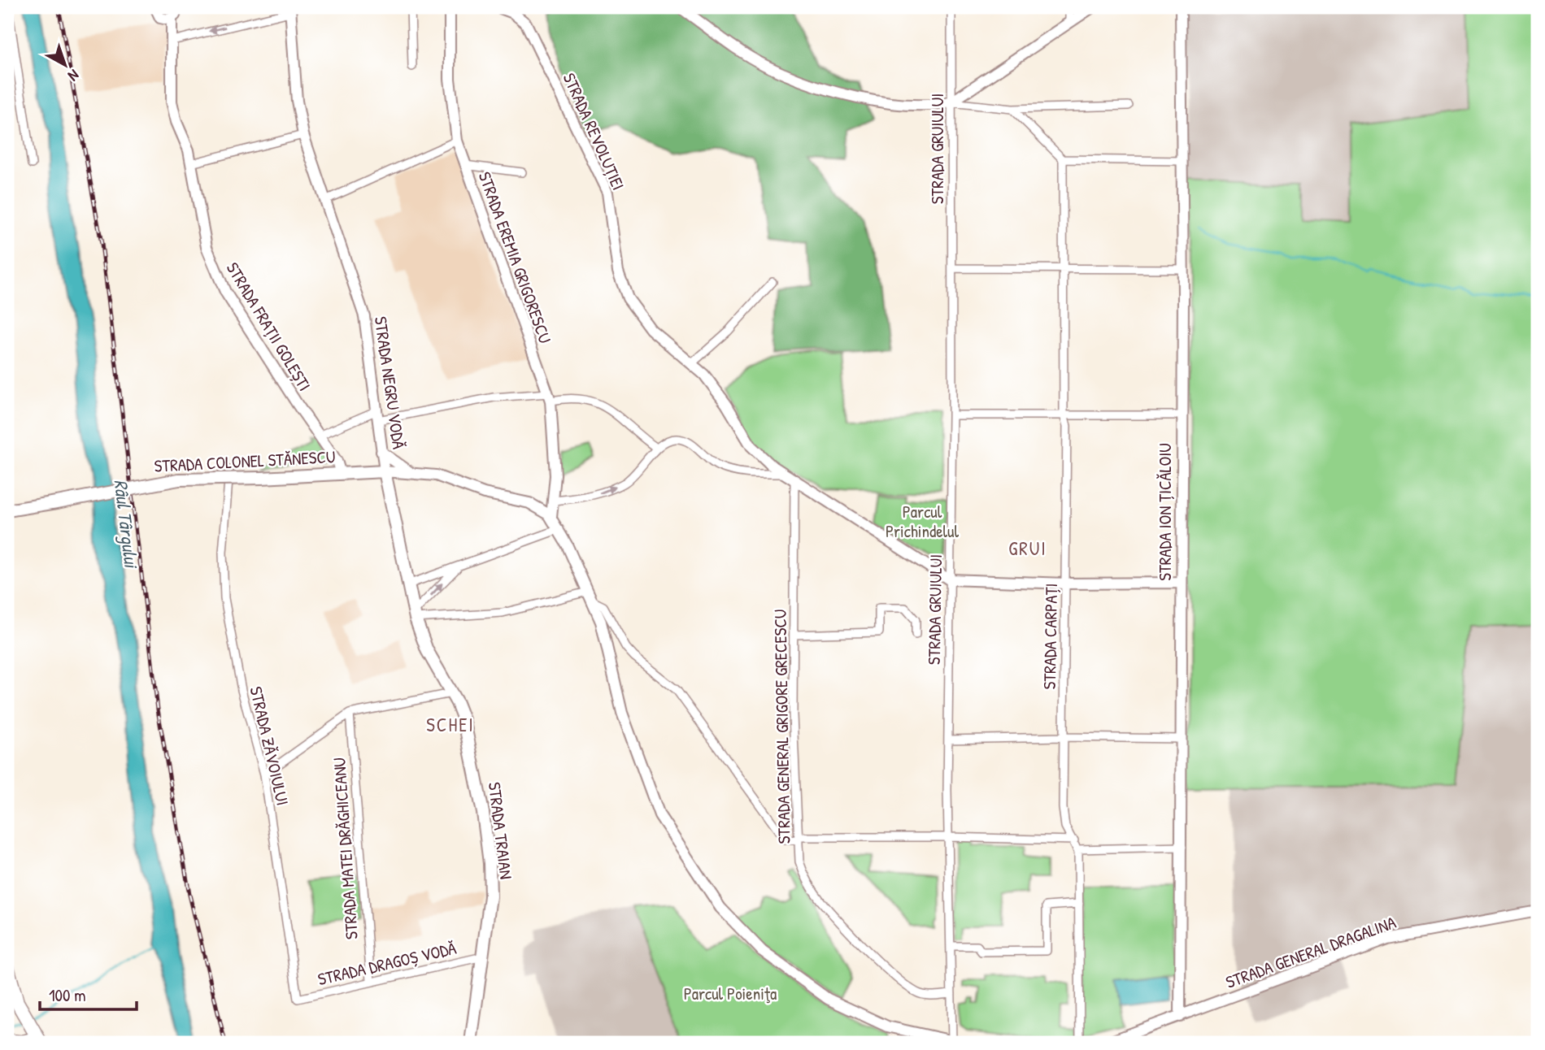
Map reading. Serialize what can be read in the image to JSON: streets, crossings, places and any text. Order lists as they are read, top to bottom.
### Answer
{
  "streets": {
    "main road": [
      "STRADA REVOLUȚIEI",
      "STRADA EREMIA GRIGORESCU",
      "STRADA FRAȚII GOLEȘTI",
      "STRADA NEGRU VODĂ",
      "STRADA COLONEL STĂNESCU",
      "STRADA ION ȚICĂLOIU",
      "STRADA TRAIAN",
      "STRADA GENERAL DRAGALINA"
    ],
    "street": [
      "STRADA GRUIULUI",
      "STRADA CARPAȚI",
      "STRADA GENERAL GRIGORE GRECESCU",
      "STRADA ZĂVOIULUI",
      "STRADA MATEI DRĂGHICEANU",
      "STRADA DRAGOȘ VODĂ"
    ]
  },
  "crossings": [
    ["STRADA REVOLUȚIEI", "STRADA GRUIULUI"],
    ["STRADA REVOLUȚIEI", "STRADA GENERAL GRIGORE GRECESCU"],
    ["STRADA GRUIULUI", "STRADA GENERAL GRIGORE GRECESCU"],
    ["STRADA FRAȚII GOLEȘTI", "STRADA COLONEL STĂNESCU"],
    ["STRADA NEGRU VODĂ", "STRADA COLONEL STĂNESCU"],
    ["STRADA NEGRU VODĂ", "STRADA TRAIAN"],
    ["STRADA ION ȚICĂLOIU", "STRADA GENERAL DRAGALINA"],
    ["STRADA ZĂVOIULUI", "STRADA DRAGOȘ VODĂ"],
    ["STRADA TRAIAN", "STRADA DRAGOȘ VODĂ"],
    ["STRADA MATEI DRĂGHICEANU", "STRADA DRAGOȘ VODĂ"]
  ],
  "districts": ["GRUI", "SCHEI"],
  "water": ["Râul Târgului"],
  "parks": ["Parcul Prichindelul", "Parcul Poieniţa"],
  "scale_bar": "100 m",
  "north": "bottom right"
}
